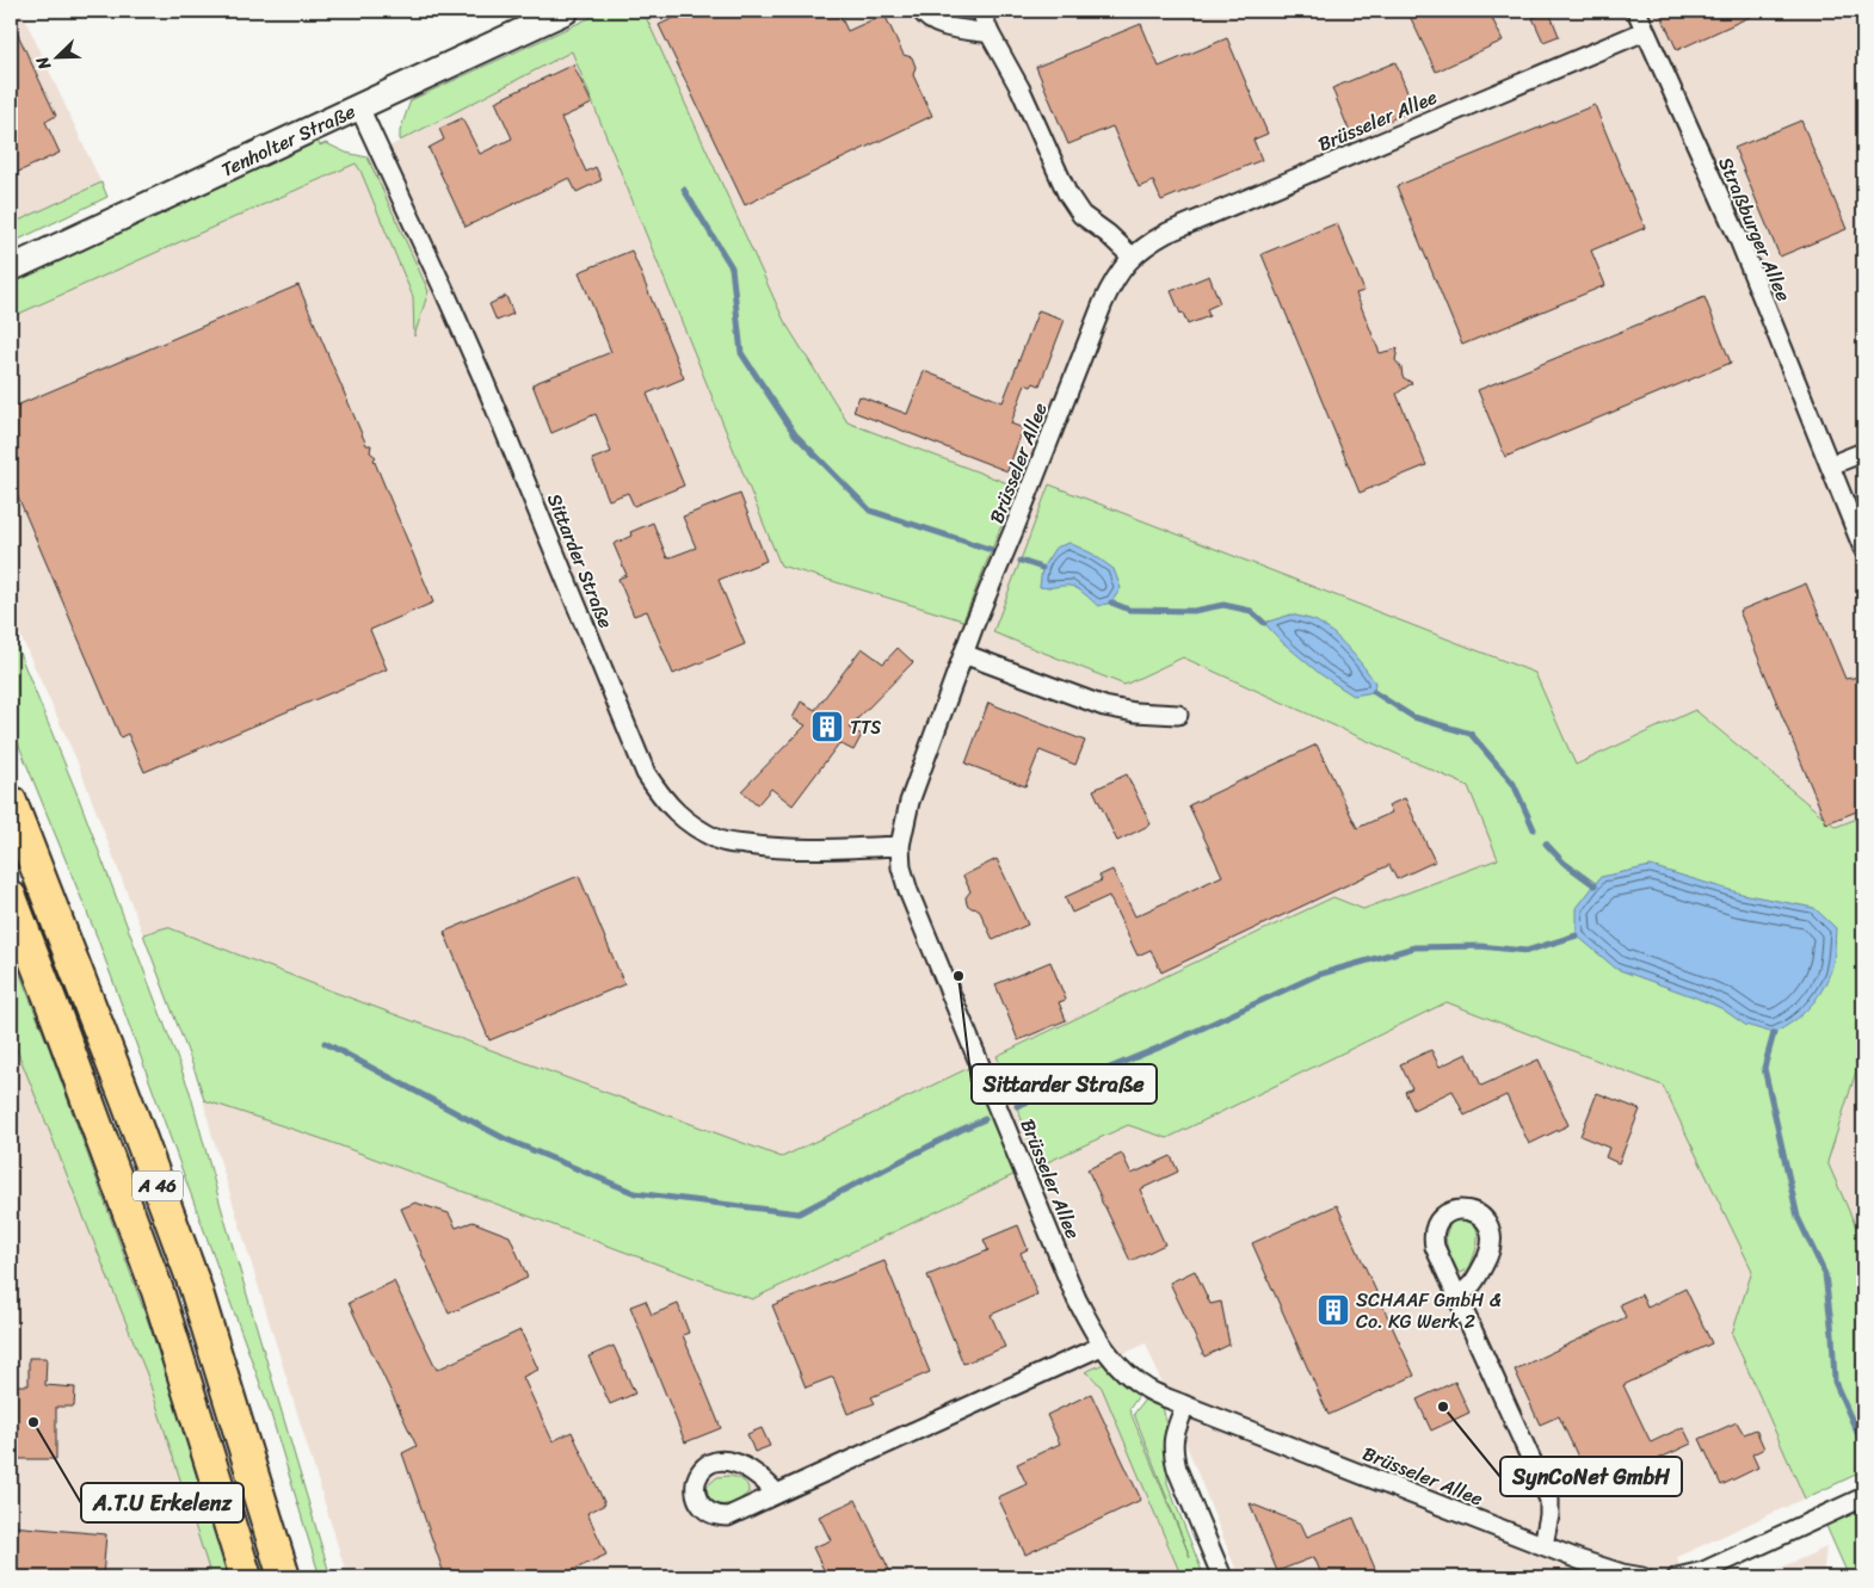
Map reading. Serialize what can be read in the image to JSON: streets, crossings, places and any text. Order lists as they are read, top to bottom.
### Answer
{
  "streets": {
    "highway": ["A 46"],
    "street": [
      "Brüsseler Allee",
      "Tenholter Straße",
      "Straßburger Allee",
      "Sittarder Straße"
    ]
  },
  "crossings": [
    ["Brüsseler Allee", "Straßburger Allee"],
    ["Brüsseler Allee", "Sittarder Straße"],
    ["Tenholter Straße", "Sittarder Straße"]
  ],
  "places": {
    "building": ["TTS", "SCHAAF GmbH & Co. KG Werk 2"],
    "other": ["Sittarder Straße", "SynCoNet GmbH", "A.T.U Erkelenz"]
  },
  "north": "bottom left"
}
